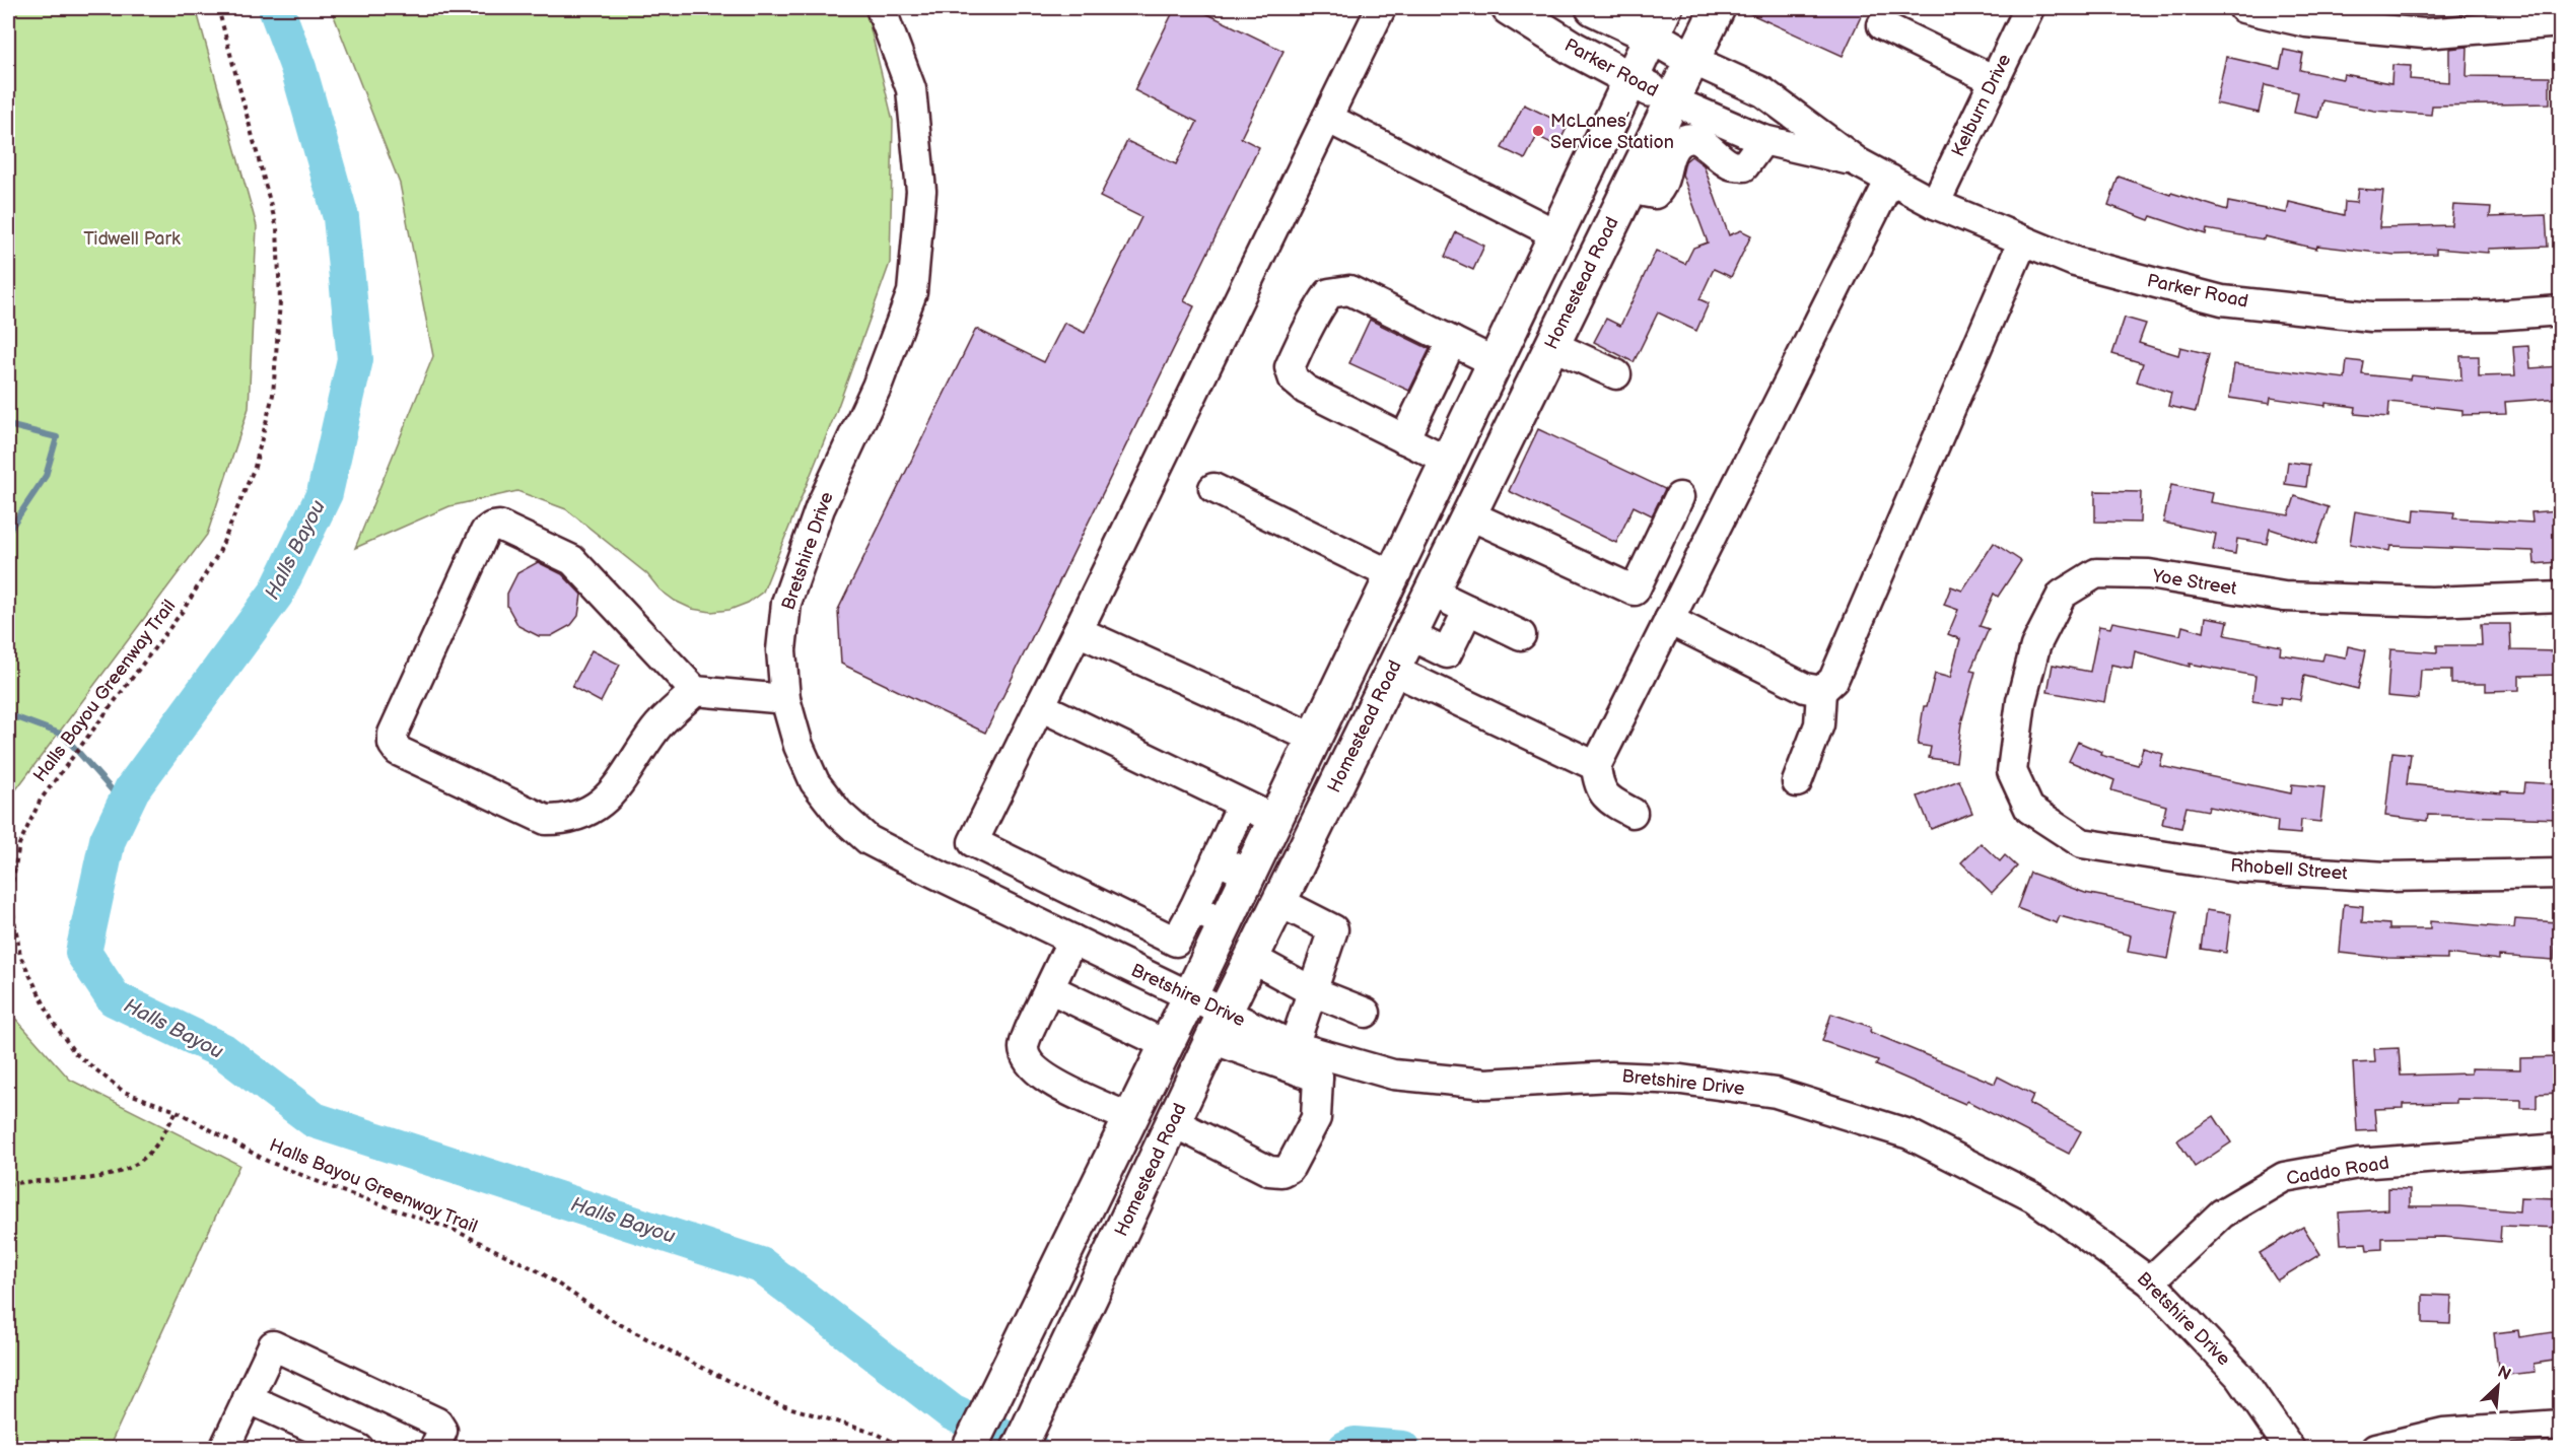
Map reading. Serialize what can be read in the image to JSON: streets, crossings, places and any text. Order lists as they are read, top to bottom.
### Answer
{
  "streets": {
    "main road": ["Parker Road", "Homestead Road"],
    "street": [
      "Kelburn Drive",
      "Bretshire Drive",
      "Yoe Street",
      "Rhobell Street",
      "Caddo Road"
    ],
    "path": ["Halls Bayou Greenway Trail"]
  },
  "crossings": [
    ["Parker Road", "Kelburn Drive"],
    ["Parker Road", "Homestead Road"],
    ["Homestead Road", "Bretshire Drive"],
    ["Bretshire Drive", "Caddo Road"],
    ["Yoe Street", "Rhobell Street"]
  ],
  "water": ["Halls Bayou"],
  "parks": ["Tidwell Park"],
  "places": ["McLanes’ Service Station"],
  "north": "top right"
}
